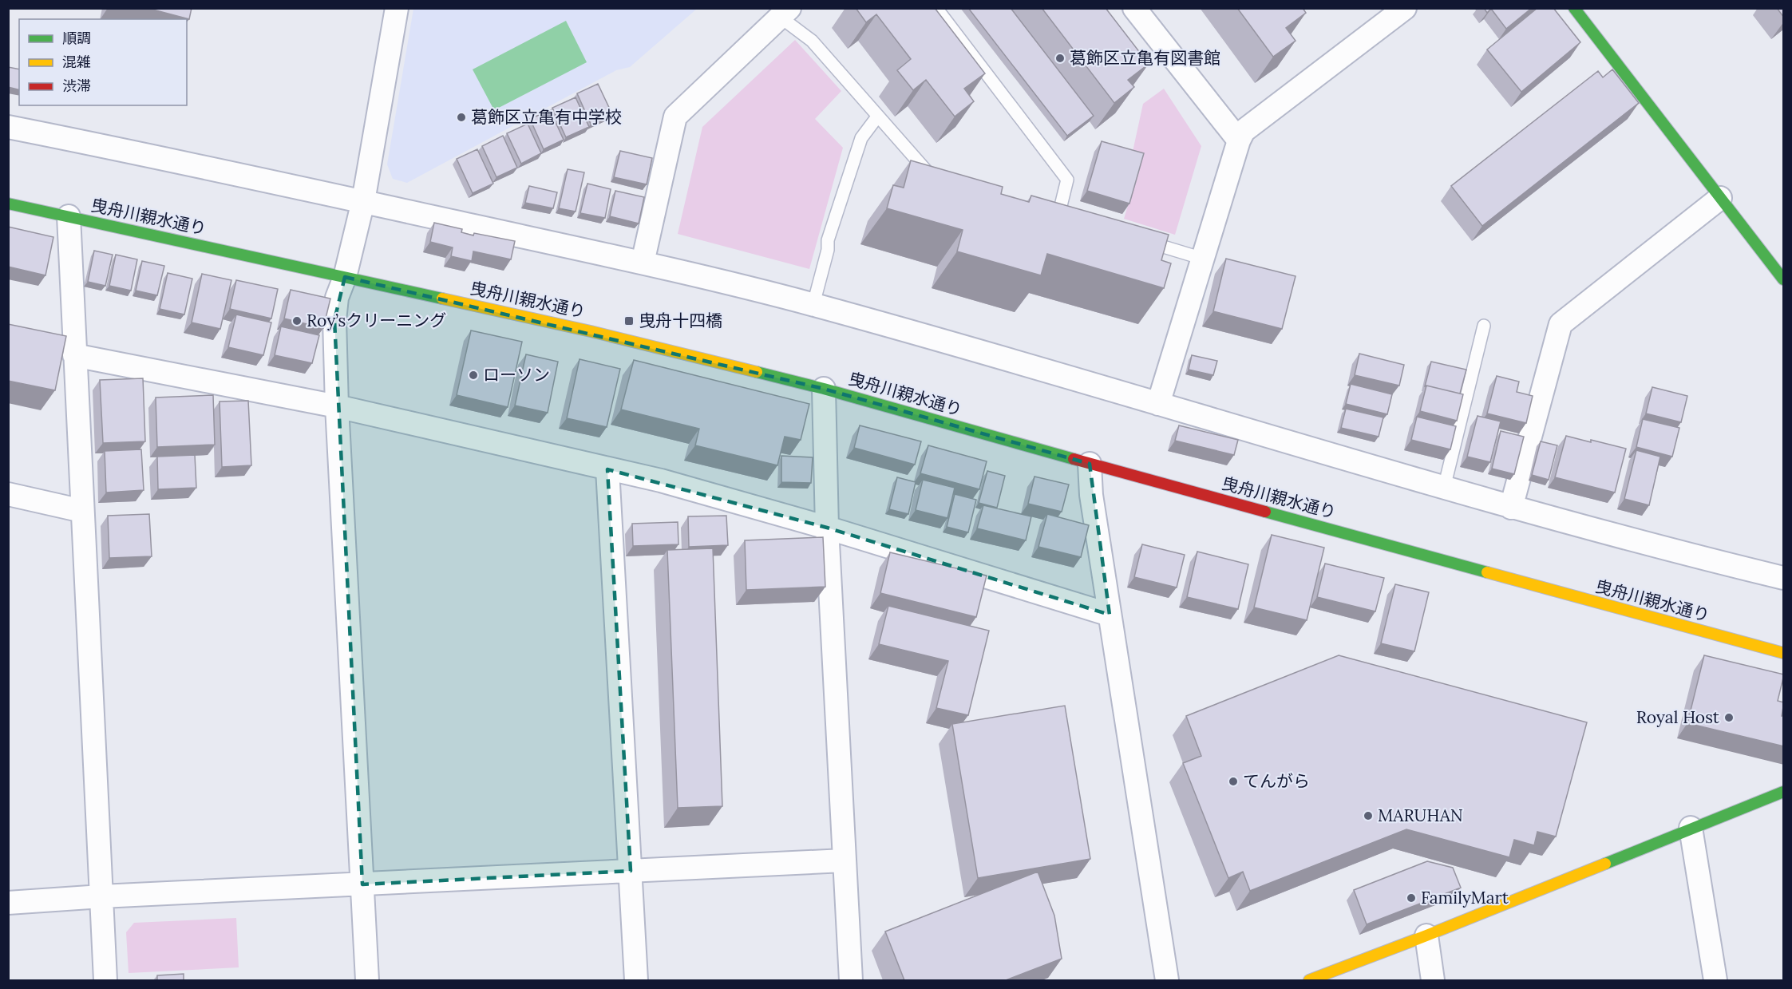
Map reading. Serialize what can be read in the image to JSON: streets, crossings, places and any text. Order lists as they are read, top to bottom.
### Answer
{
  "streets": {
    "street": ["曳舟川親水通り"]
  },
  "places": {
    "other": [
      "葛飾区立亀有図書館",
      "葛飾区立亀有中学校",
      "Roy’sクリーニング",
      "ローソン",
      "Royal Host",
      "てんがら",
      "MARUHAN",
      "FamilyMart"
    ],
    "transit": ["曳舟十四橋"]
  },
  "legend": ["順調", "混雑", "渋滞"]
}
